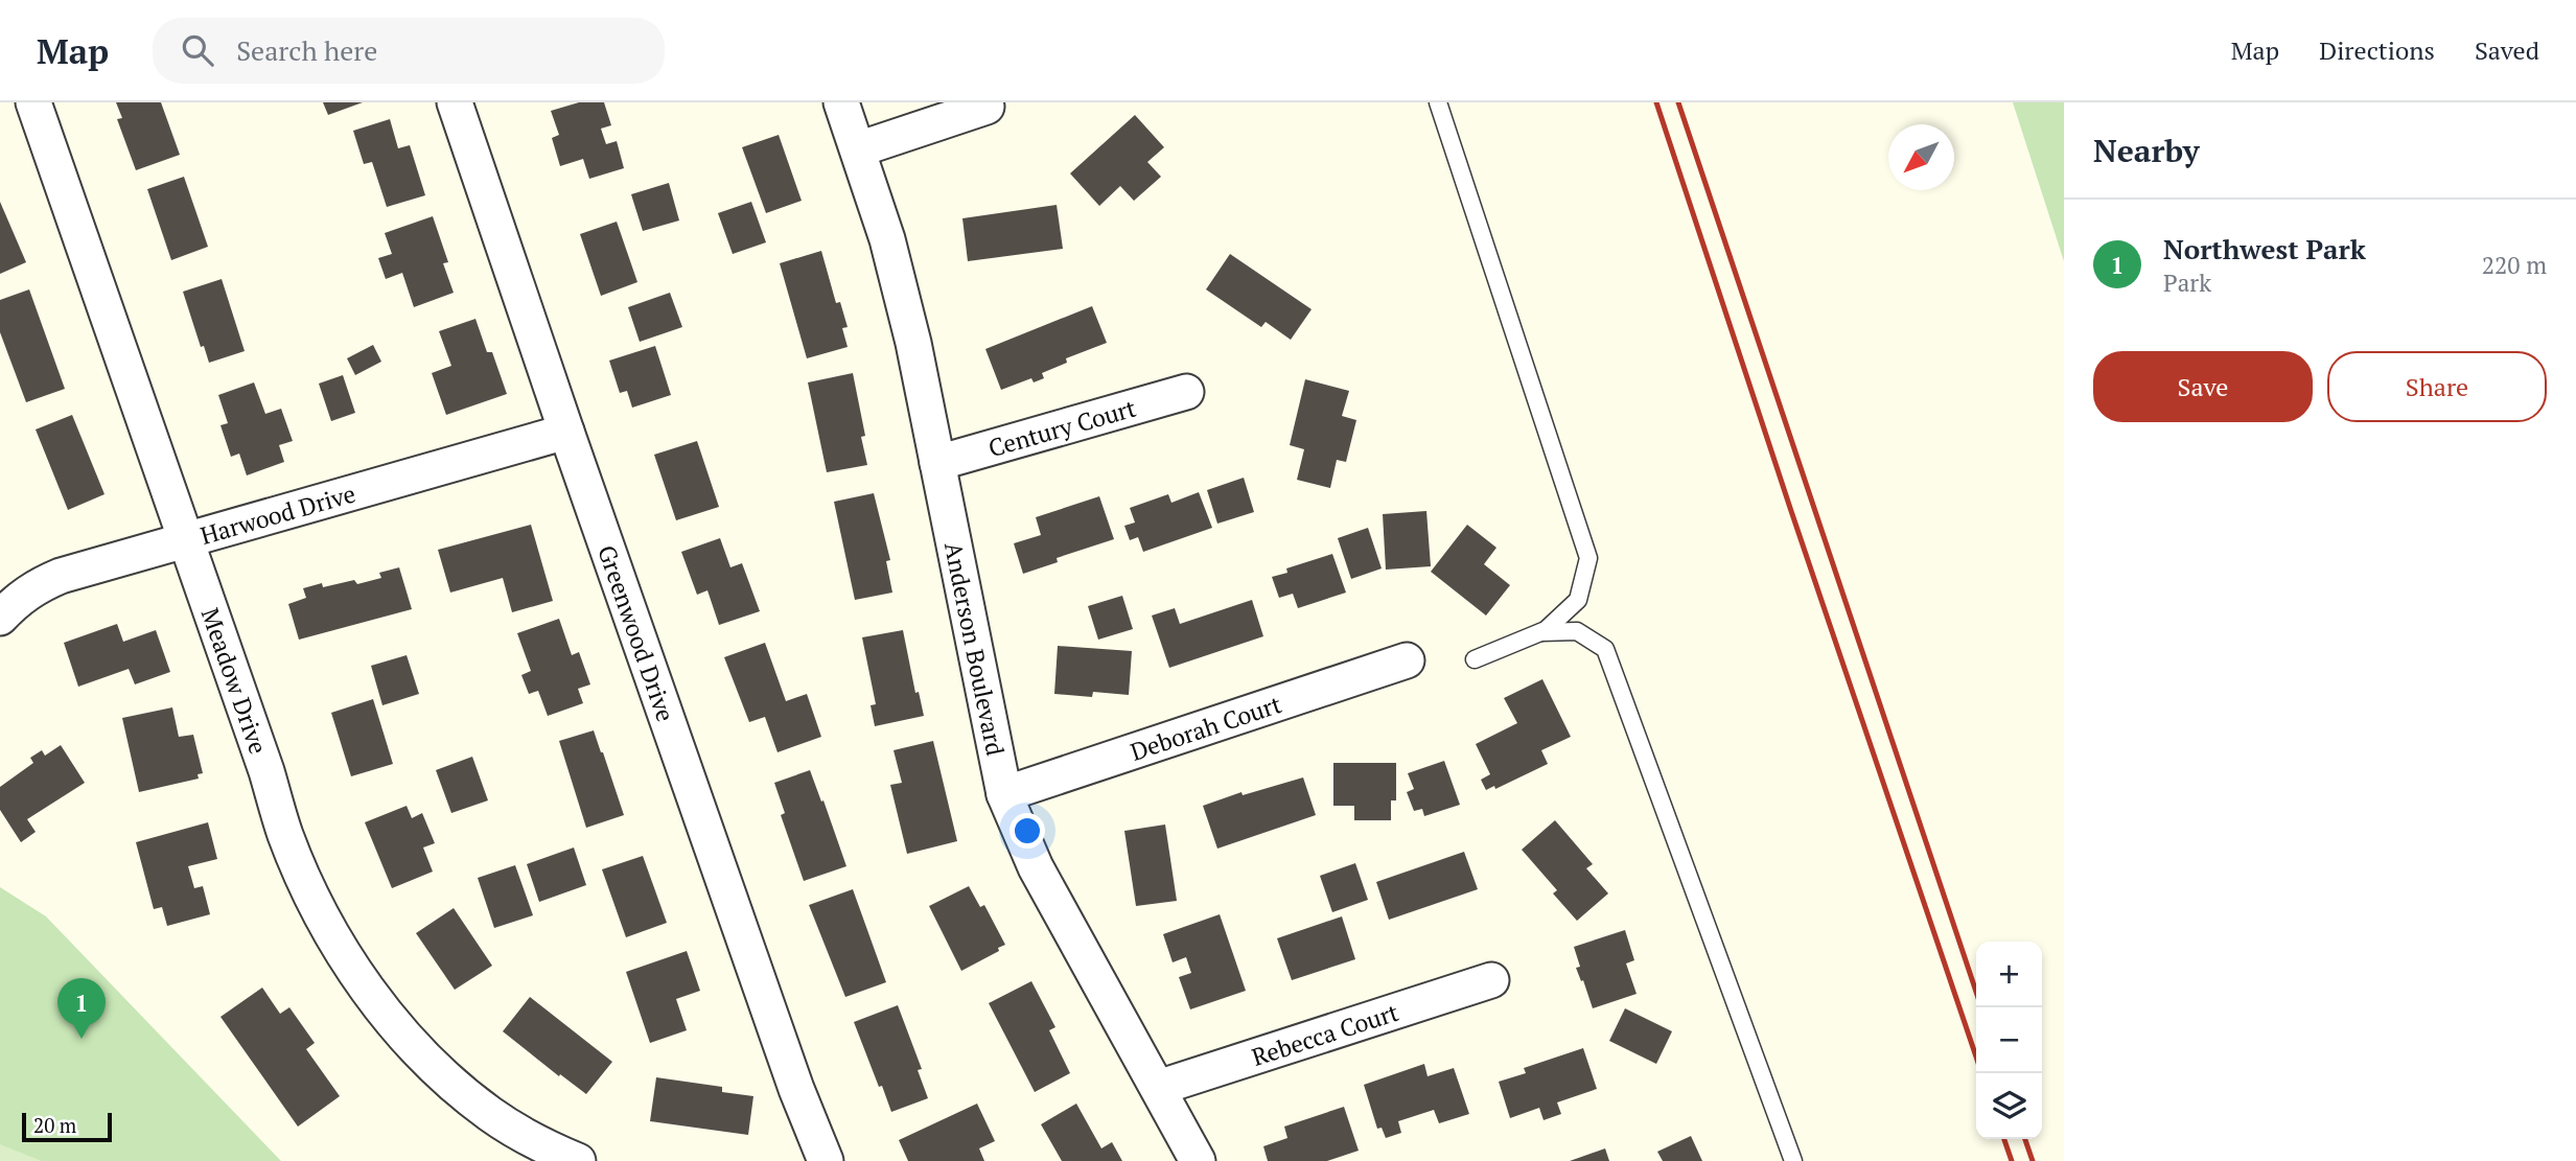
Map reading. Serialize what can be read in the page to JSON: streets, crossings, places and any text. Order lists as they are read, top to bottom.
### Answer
{
  "streets": {
    "street": [
      "Century Court",
      "Harwood Drive",
      "Greenwood Drive",
      "Anderson Boulevard",
      "Meadow Drive",
      "Deborah Court",
      "Rebecca Court"
    ]
  },
  "crossings": [
    ["Century Court", "Anderson Boulevard"],
    ["Harwood Drive", "Greenwood Drive"],
    ["Harwood Drive", "Meadow Drive"],
    ["Anderson Boulevard", "Deborah Court"],
    ["Anderson Boulevard", "Rebecca Court"]
  ],
  "scale_bar": "20 m",
  "north": "bottom left",
  "page": {
    "header": "Map",
    "search": "Search here",
    "nav": ["Map", "Directions", "Saved"],
    "heading": "Nearby",
    "list": [
      {
        "mark": "1",
        "name": "Northwest Park",
        "note": "Park",
        "value": "220 m"
      }
    ],
    "buttons": ["Save", "Share"],
    "map_buttons": ["+", "−"],
    "pins": "1",
    "scale": "20 m"
  }
}
